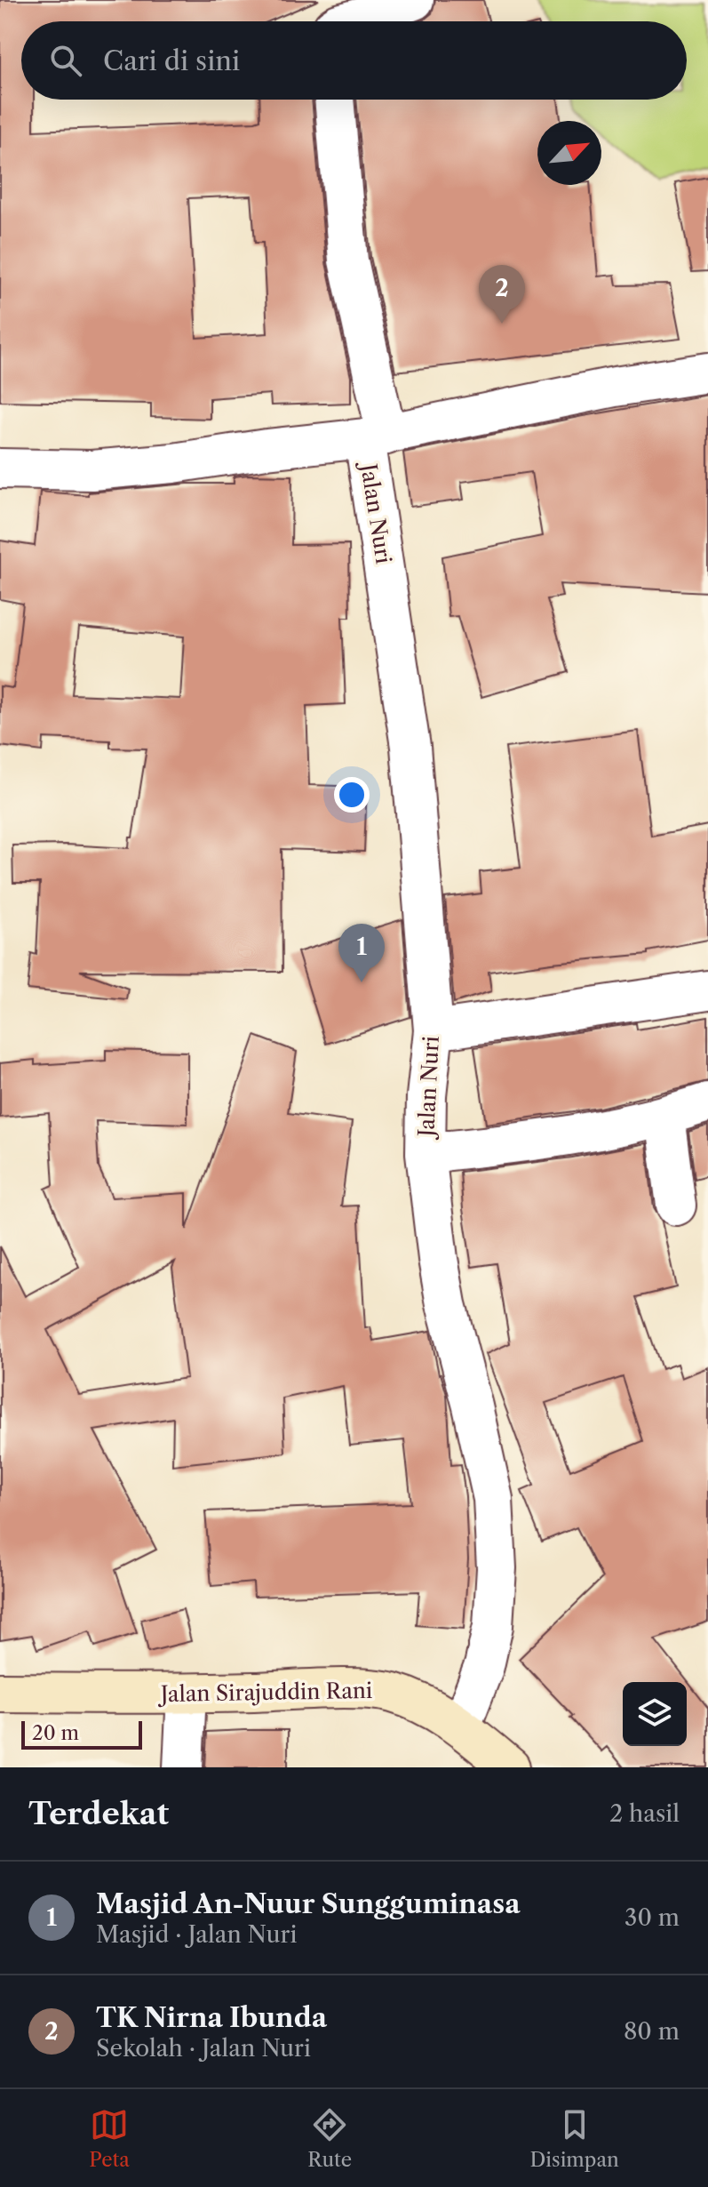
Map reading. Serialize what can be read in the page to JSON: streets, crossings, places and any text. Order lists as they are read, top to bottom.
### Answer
{
  "streets": {
    "street": ["Jalan Nuri", "Jalan Sirajuddin Rani"]
  },
  "crossings": [
    ["Jalan Nuri", "Jalan Sirajuddin Rani"]
  ],
  "scale_bar": "20 m",
  "north": "top right",
  "page": {
    "search": "Cari di sini",
    "pins": ["2", "1"],
    "scale": "20 m",
    "heading": ["Terdekat", "2 hasil"],
    "list": [
      {
        "mark": "1",
        "name": "Masjid An-Nuur Sungguminasa",
        "note": "Masjid · Jalan Nuri",
        "value": "30 m"
      },
      {
        "mark": "2",
        "name": "TK Nirna Ibunda",
        "note": "Sekolah · Jalan Nuri",
        "value": "80 m"
      }
    ],
    "nav": ["Peta", "Rute", "Disimpan"]
  }
}
